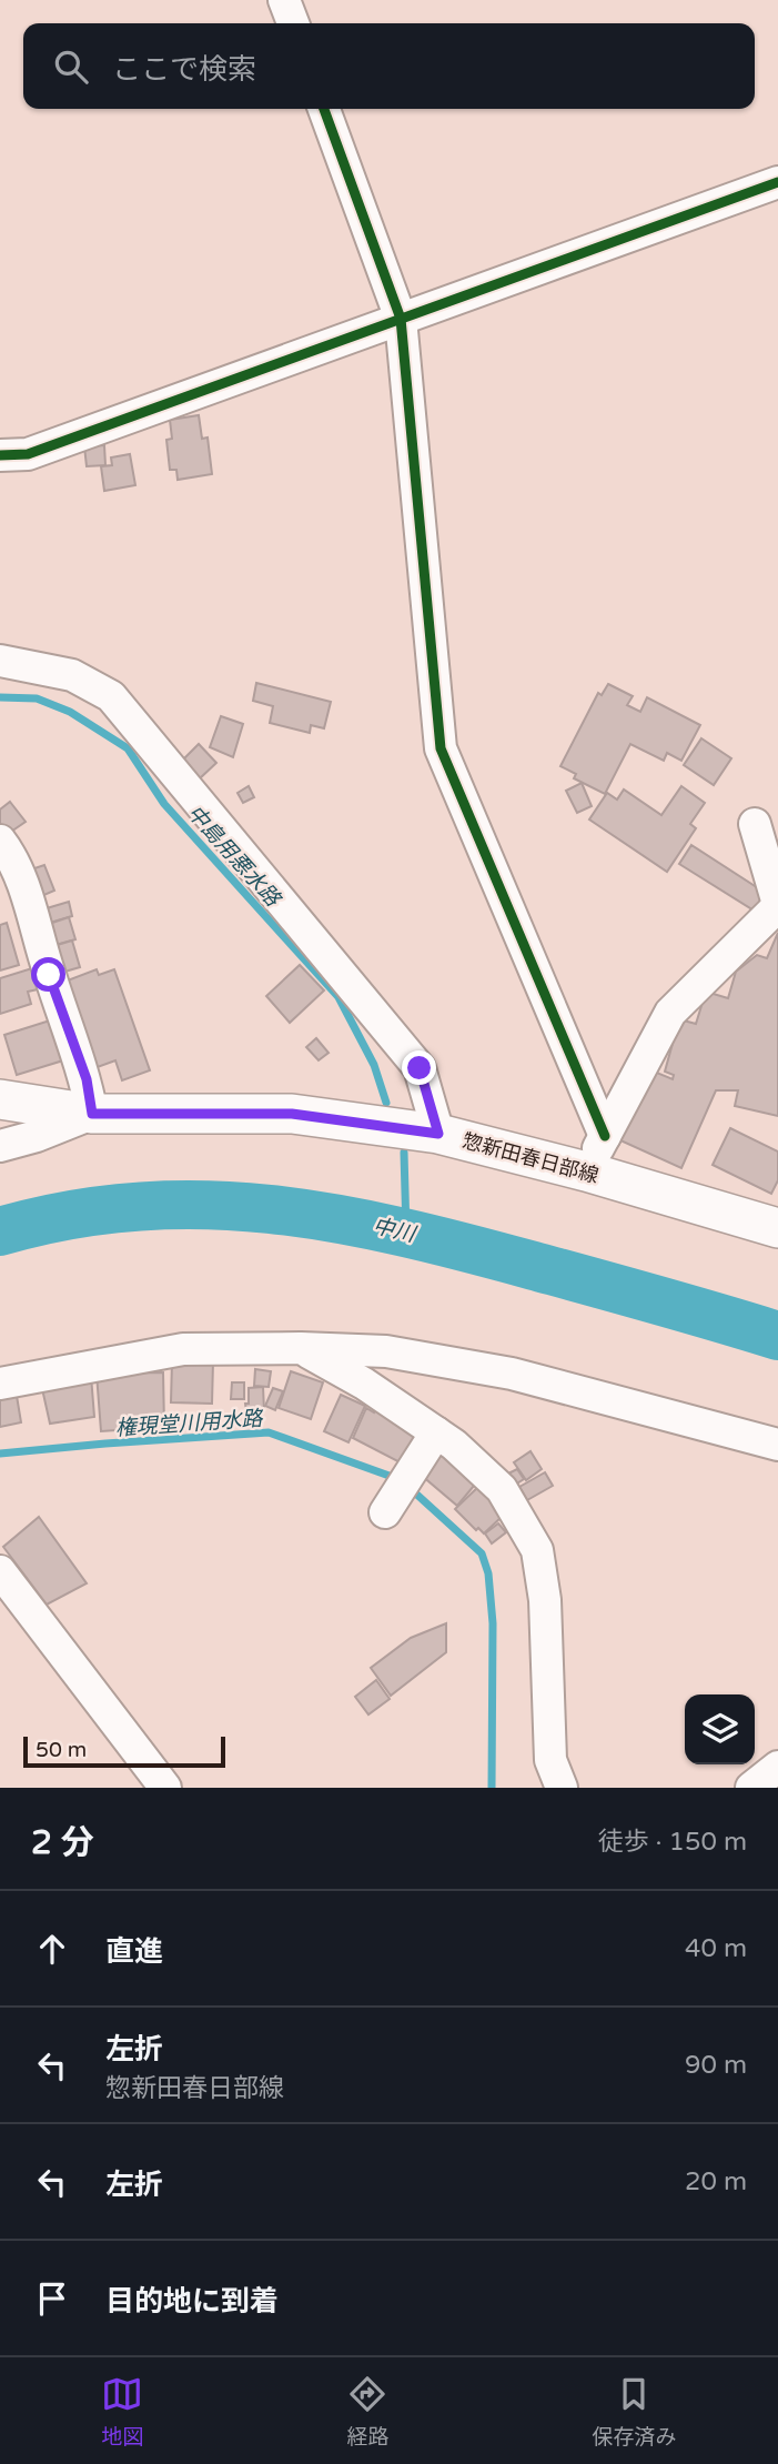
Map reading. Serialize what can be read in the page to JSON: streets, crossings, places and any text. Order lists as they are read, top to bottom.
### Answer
{
  "streets": {
    "main road": ["惣新田春日部線"]
  },
  "water": ["中島用悪水路", "中川", "権現堂川用水路"],
  "scale_bar": "50 m",
  "page": {
    "search": "ここで検索",
    "scale": "50 m",
    "heading": ["2 分", "徒歩 · 150 m"],
    "list": [
      ["直進", "40 m"],
      ["左折", "惣新田春日部線", "90 m"],
      ["左折", "20 m"],
      "目的地に到着"
    ],
    "nav": ["地図", "経路", "保存済み"]
  }
}
